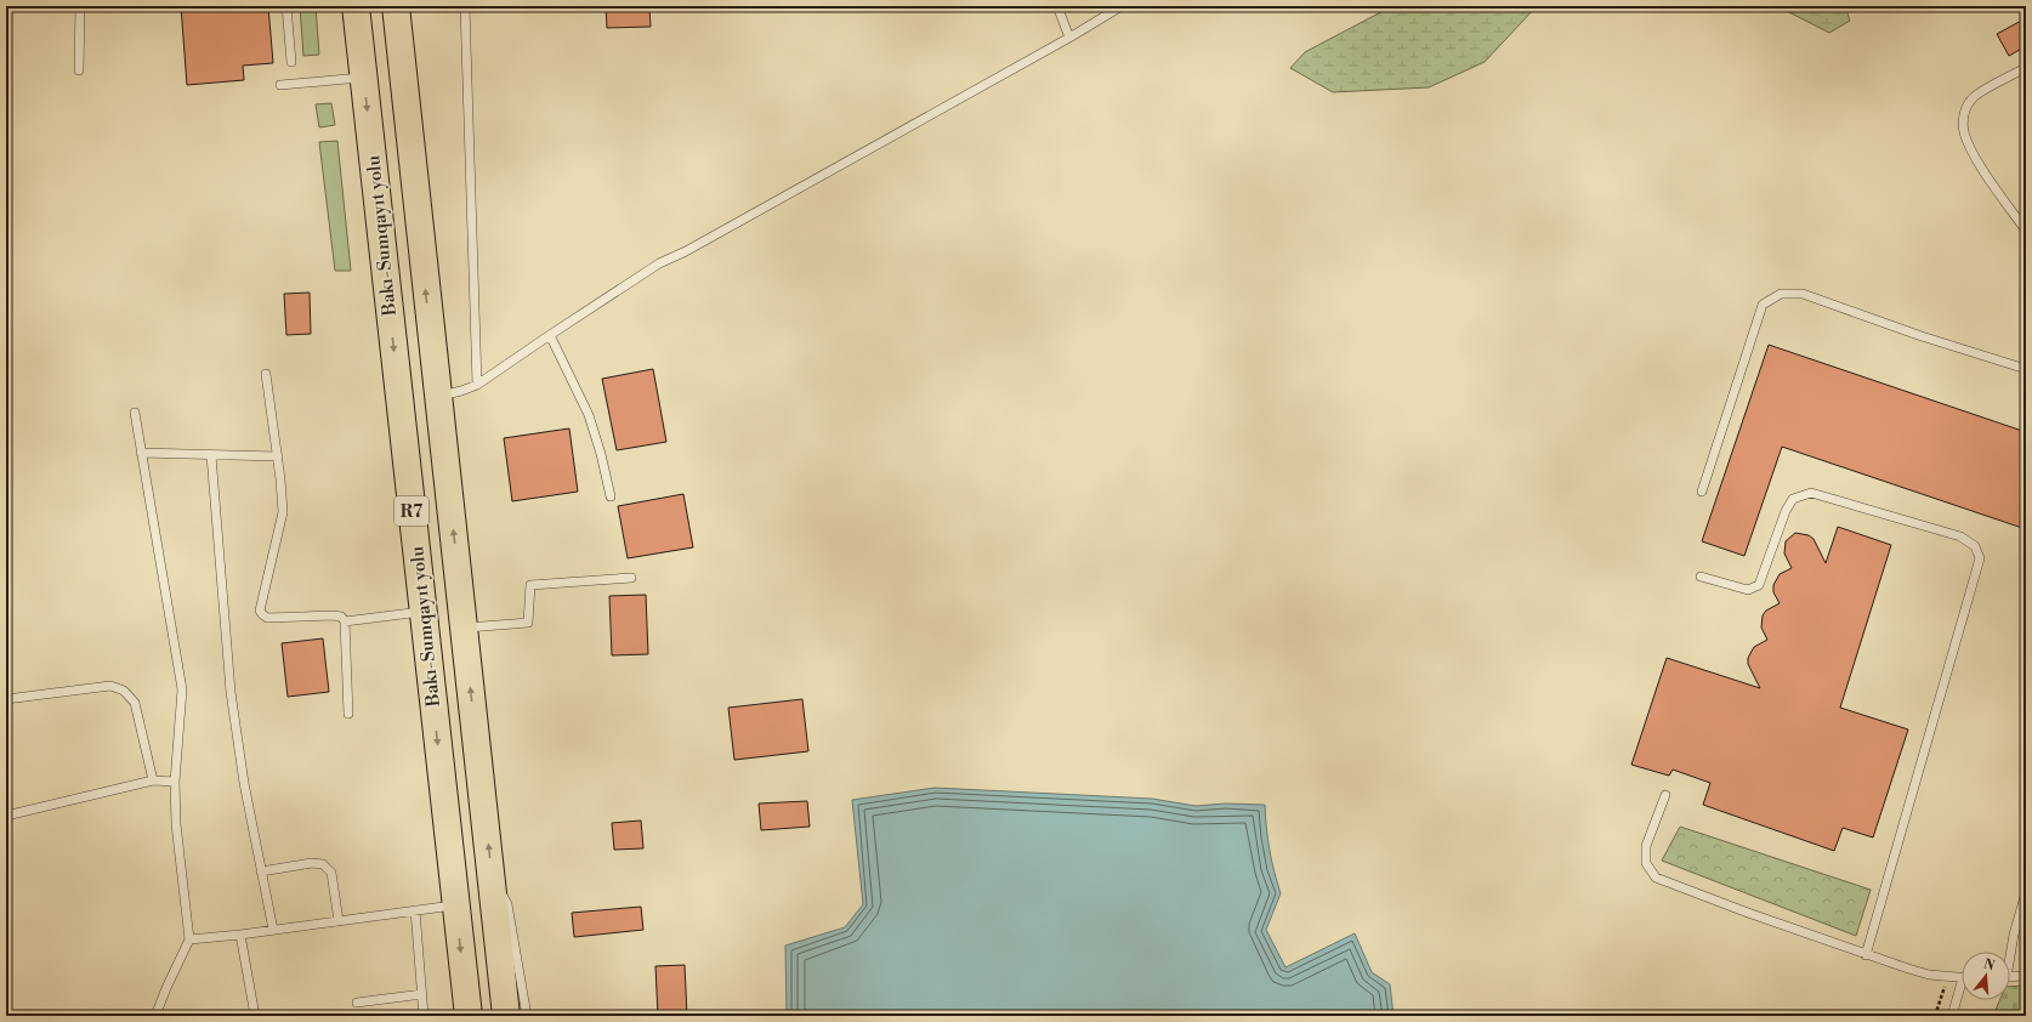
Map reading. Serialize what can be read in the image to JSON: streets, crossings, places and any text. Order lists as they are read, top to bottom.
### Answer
{
  "streets": {
    "highway": ["Bakı-Sumqayıt yolu", "R7"]
  },
  "north": "top"
}
